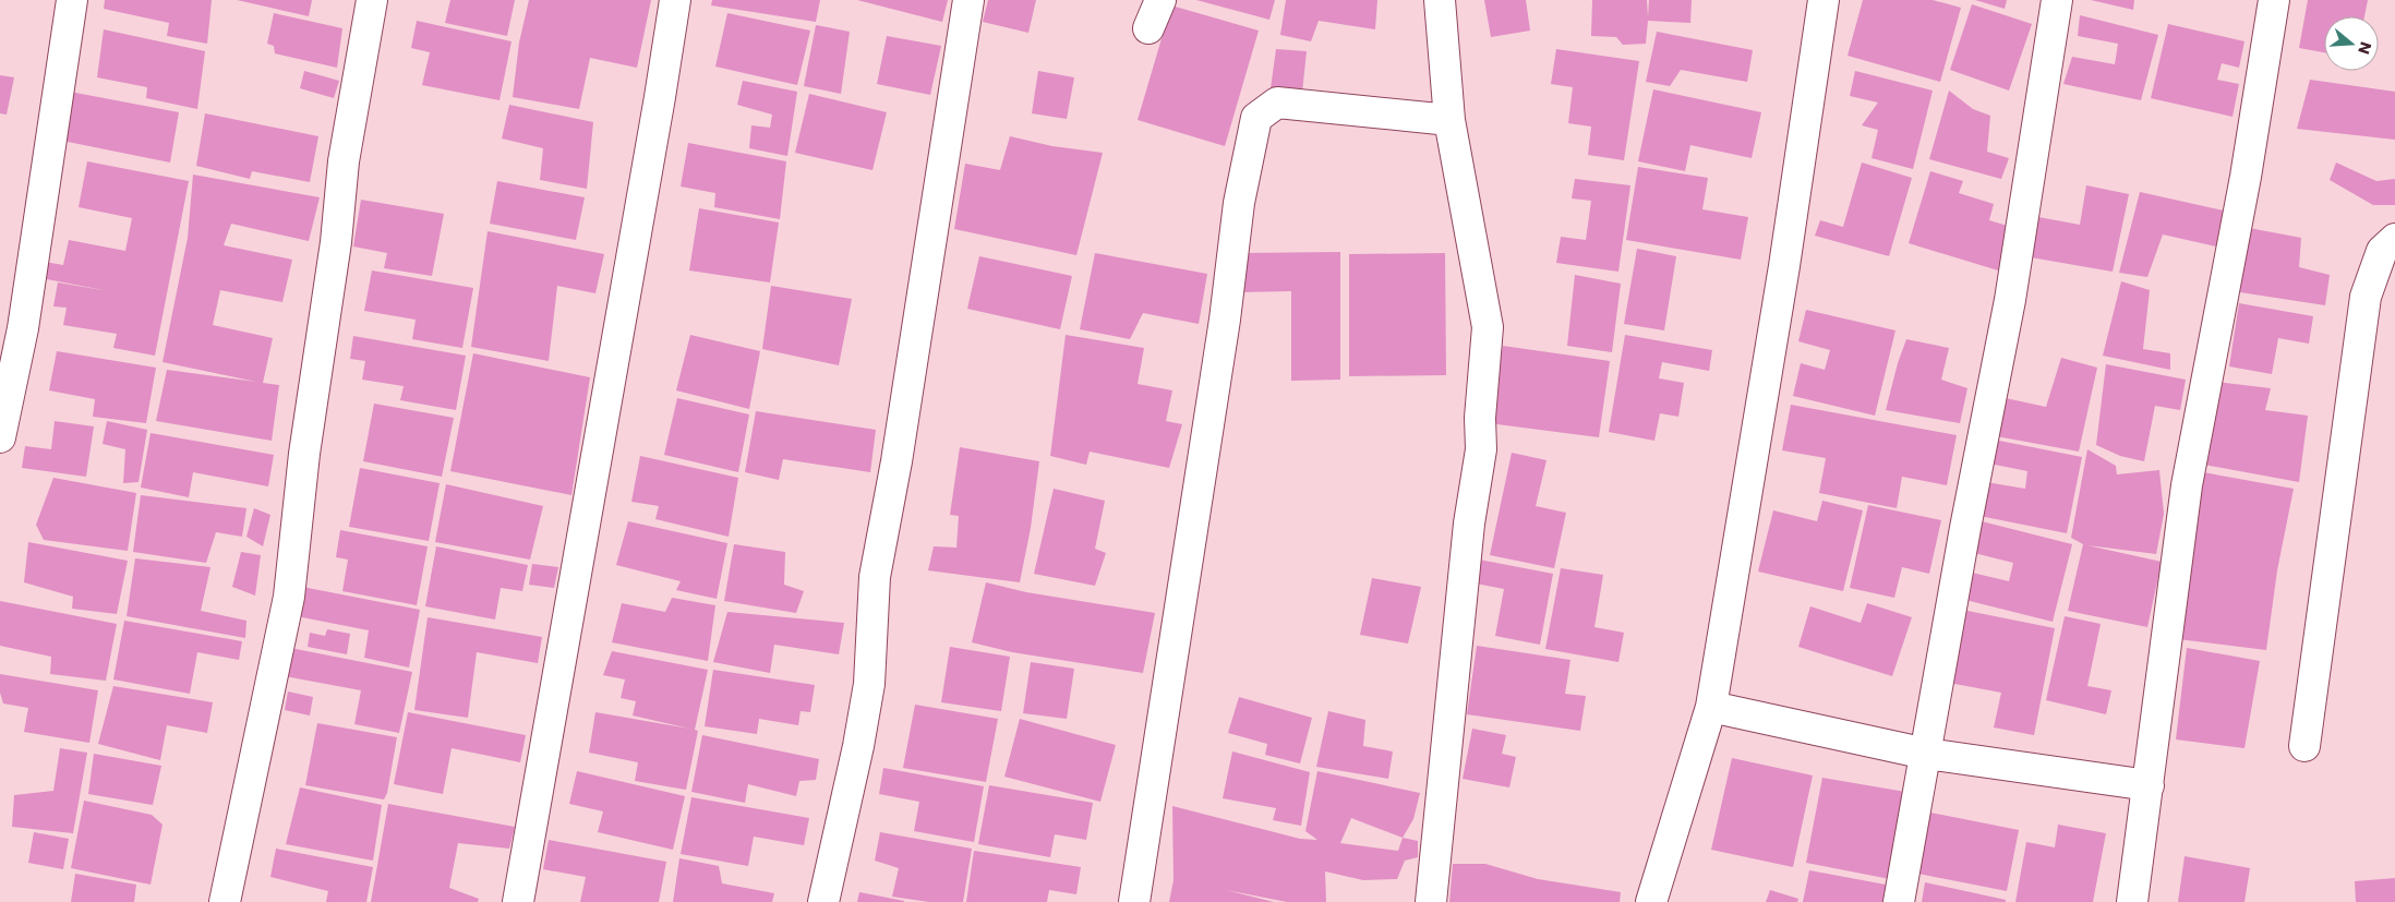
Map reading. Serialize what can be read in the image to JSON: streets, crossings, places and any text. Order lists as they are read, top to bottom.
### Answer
{
  "north": "right"
}
